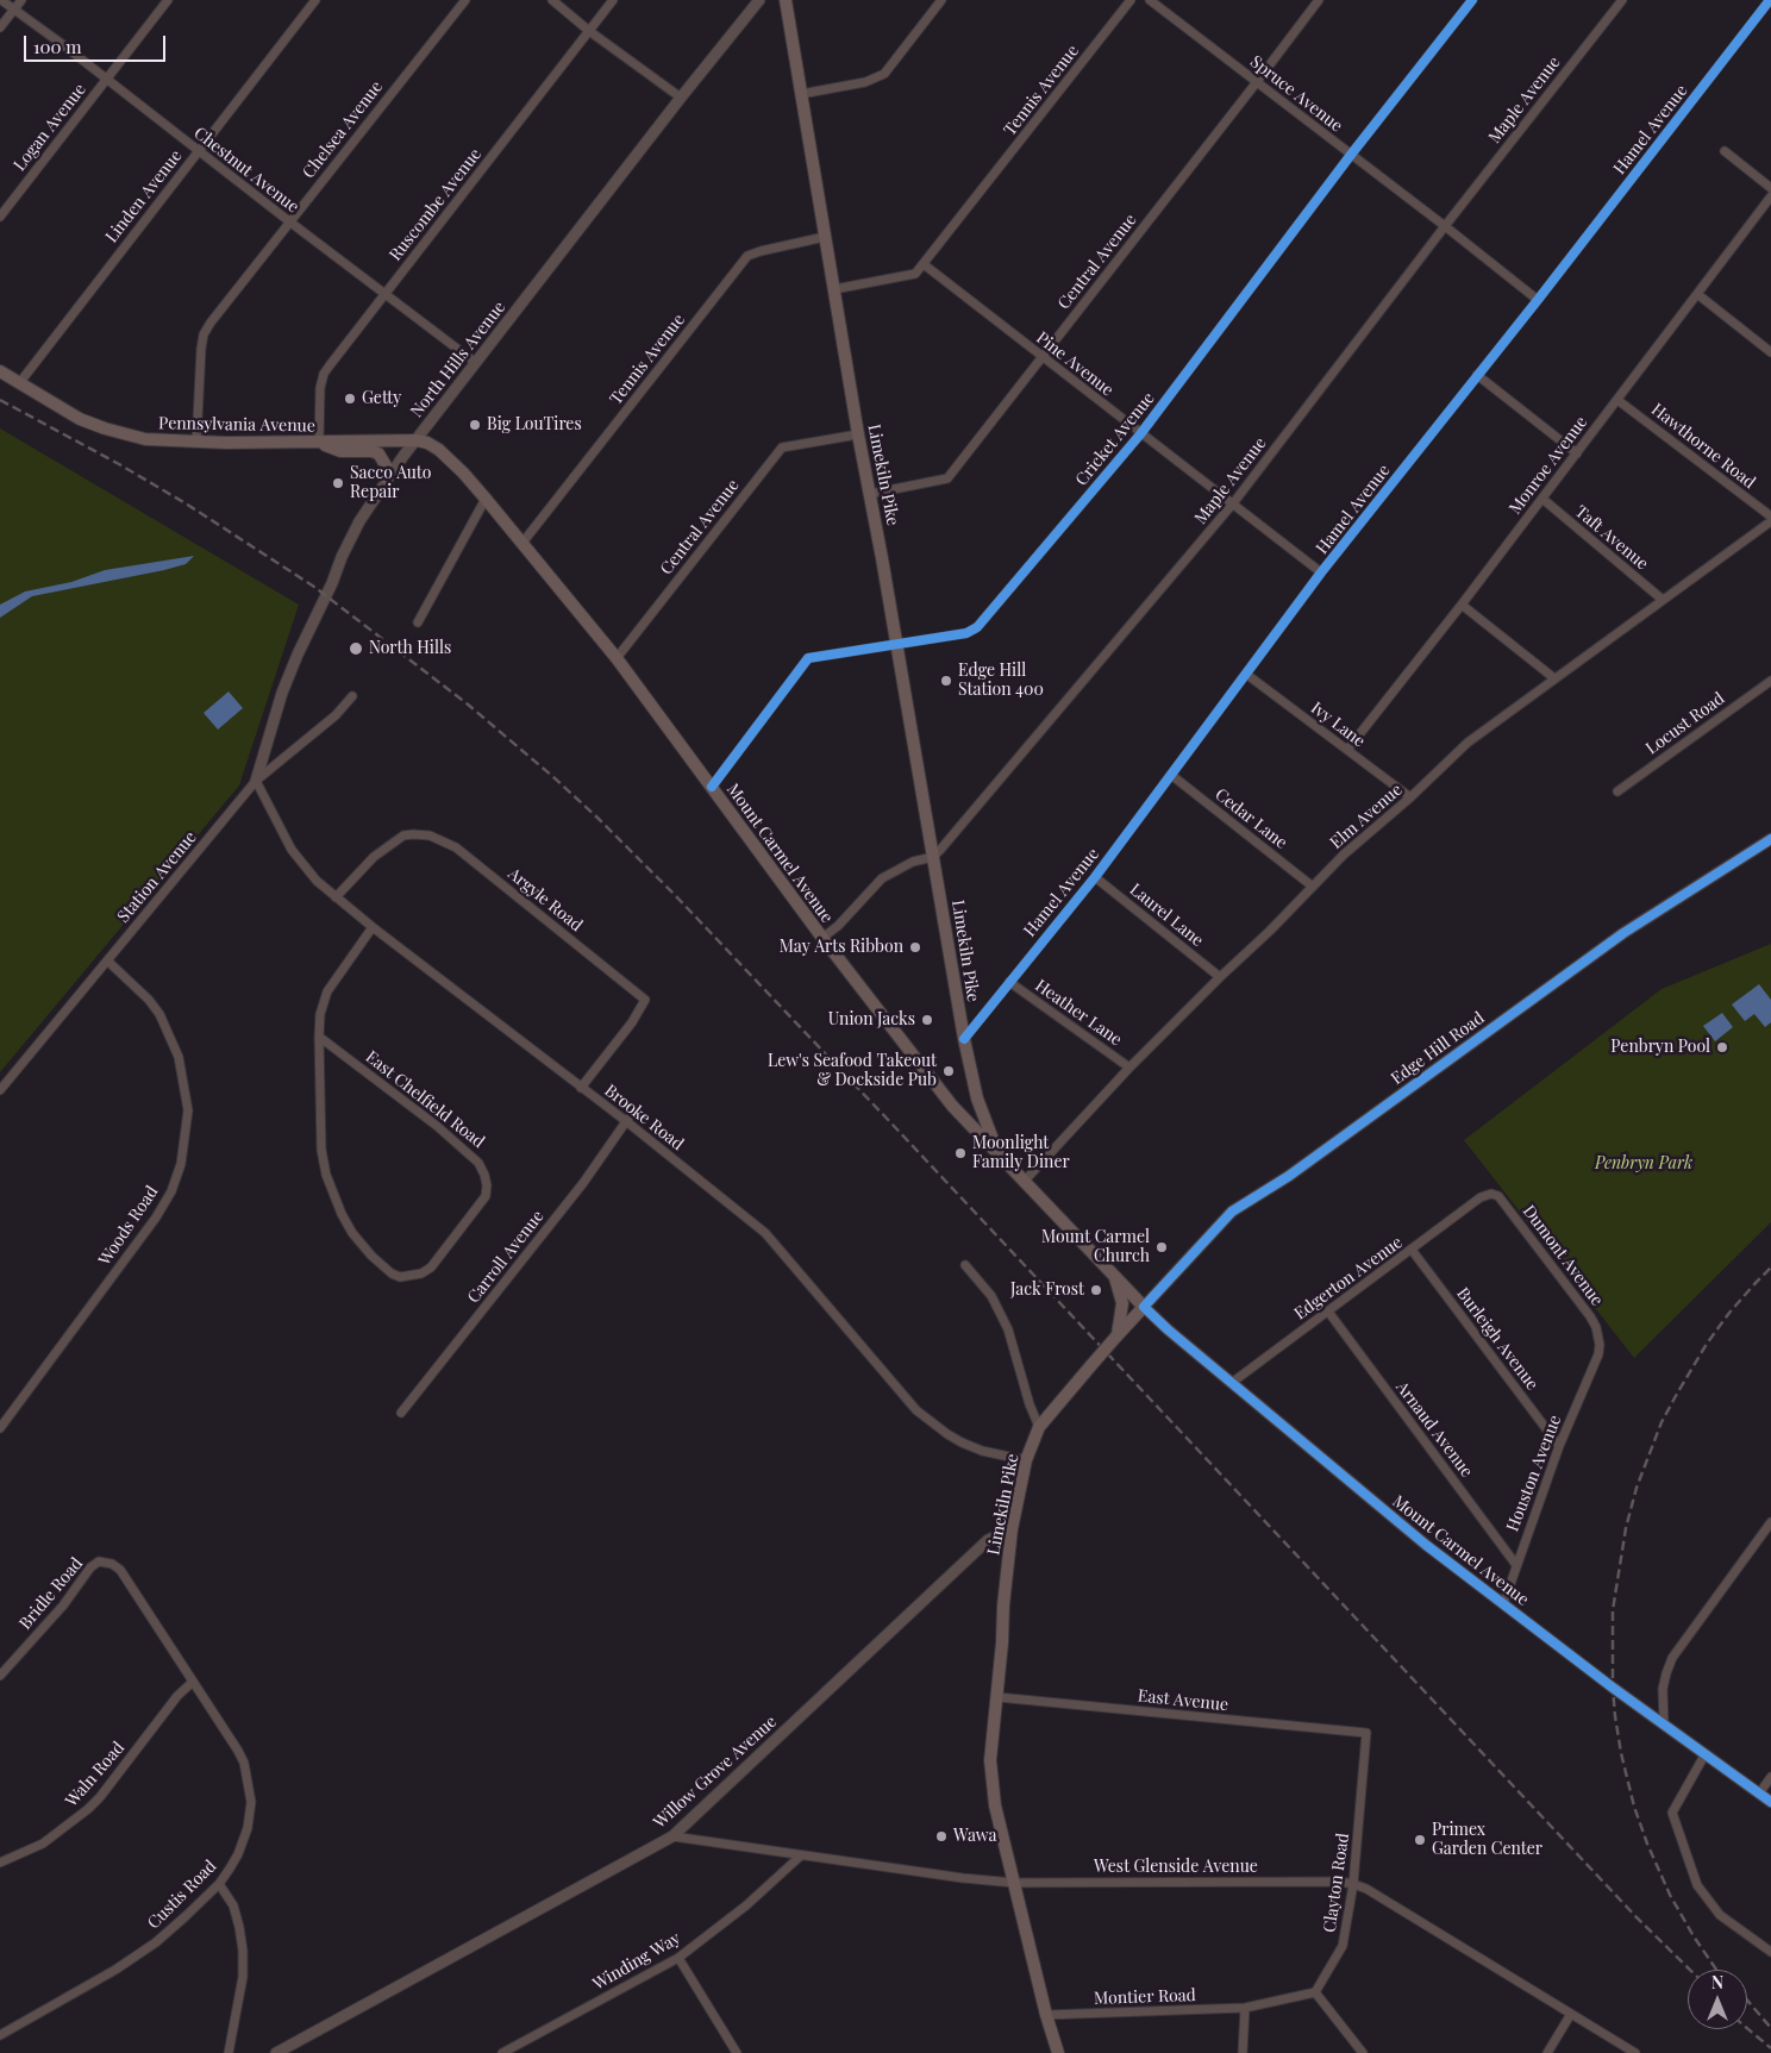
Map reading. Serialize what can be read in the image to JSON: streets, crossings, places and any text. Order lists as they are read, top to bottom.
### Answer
{
  "streets": {
    "main road": ["Pennsylvania Avenue", "Limekiln Pike", "Mount Carmel Avenue"],
    "street": [
      "Tennis Avenue",
      "Spruce Avenue",
      "Maple Avenue",
      "Logan Avenue",
      "Chelsea Avenue",
      "Hamel Avenue",
      "Chestnut Avenue",
      "Linden Avenue",
      "Ruscombe Avenue",
      "Central Avenue",
      "North Hills Avenue",
      "Pine Avenue",
      "Cricket Avenue",
      "Hawthorne Road",
      "Monroe Avenue",
      "Taft Avenue",
      "Locust Road",
      "Ivy Lane",
      "Elm Avenue",
      "Cedar Lane",
      "Station Avenue",
      "Argyle Road",
      "Laurel Lane",
      "Heather Lane",
      "Edge Hill Road",
      "East Chelfield Road",
      "Brooke Road",
      "Woods Road",
      "Dumont Avenue",
      "Carroll Avenue",
      "Edgerton Avenue",
      "Burleigh Avenue",
      "Arnaud Avenue",
      "Houston Avenue",
      "Bridle Road",
      "East Avenue",
      "Willow Grove Avenue",
      "Waln Road",
      "West Glenside Avenue",
      "Clayton Road",
      "Custis Road",
      "Winding Way",
      "Montier Road"
    ]
  },
  "crossings": [
    ["Tennis Avenue", "Pine Avenue"],
    ["Tennis Avenue", "Limekiln Pike"],
    ["Tennis Avenue", "Mount Carmel Avenue"],
    ["Spruce Avenue", "Maple Avenue"],
    ["Spruce Avenue", "Hamel Avenue"],
    ["Spruce Avenue", "Central Avenue"],
    ["Spruce Avenue", "Cricket Avenue"],
    ["Maple Avenue", "Pine Avenue"],
    ["Maple Avenue", "Limekiln Pike"],
    ["Logan Avenue", "Chestnut Avenue"],
    ["Chelsea Avenue", "Chestnut Avenue"],
    ["Chelsea Avenue", "Pennsylvania Avenue"],
    ["Hamel Avenue", "Pine Avenue"],
    ["Hamel Avenue", "Limekiln Pike"],
    ["Hamel Avenue", "Ivy Lane"],
    ["Hamel Avenue", "Cedar Lane"],
    ["Hamel Avenue", "Laurel Lane"],
    ["Hamel Avenue", "Heather Lane"],
    ["Chestnut Avenue", "Linden Avenue"],
    ["Chestnut Avenue", "Ruscombe Avenue"],
    ["Chestnut Avenue", "North Hills Avenue"],
    ["Linden Avenue", "Pennsylvania Avenue"],
    ["Ruscombe Avenue", "Pennsylvania Avenue"],
    ["Central Avenue", "Pine Avenue"],
    ["Central Avenue", "Limekiln Pike"],
    ["Central Avenue", "Mount Carmel Avenue"],
    ["North Hills Avenue", "Pennsylvania Avenue"],
    ["North Hills Avenue", "Mount Carmel Avenue"],
    ["North Hills Avenue", "Station Avenue"],
    ["North Hills Avenue", "Brooke Road"],
    ["Pine Avenue", "Cricket Avenue"],
    ["Pennsylvania Avenue", "Mount Carmel Avenue"],
    ["Cricket Avenue", "Limekiln Pike"],
    ["Cricket Avenue", "Mount Carmel Avenue"],
    ["Hawthorne Road", "Monroe Avenue"],
    ["Hawthorne Road", "Elm Avenue"],
    ["Monroe Avenue", "Taft Avenue"],
    ["Monroe Avenue", "Ivy Lane"],
    ["Limekiln Pike", "Elm Avenue"],
    ["Limekiln Pike", "Mount Carmel Avenue"],
    ["Limekiln Pike", "Edge Hill Road"],
    ["Limekiln Pike", "Brooke Road"],
    ["Limekiln Pike", "East Avenue"],
    ["Limekiln Pike", "Willow Grove Avenue"],
    ["Limekiln Pike", "West Glenside Avenue"],
    ["Limekiln Pike", "Montier Road"],
    ["Taft Avenue", "Elm Avenue"],
    ["Ivy Lane", "Elm Avenue"],
    ["Elm Avenue", "Cedar Lane"],
    ["Elm Avenue", "Laurel Lane"],
    ["Elm Avenue", "Heather Lane"],
    ["Mount Carmel Avenue", "Edge Hill Road"],
    ["Mount Carmel Avenue", "Edgerton Avenue"],
    ["Mount Carmel Avenue", "Houston Avenue"],
    ["Station Avenue", "Brooke Road"],
    ["Station Avenue", "Woods Road"],
    ["Argyle Road", "Brooke Road"],
    ["Brooke Road", "Carroll Avenue"],
    ["Dumont Avenue", "Edgerton Avenue"],
    ["Dumont Avenue", "Houston Avenue"],
    ["Edgerton Avenue", "Burleigh Avenue"],
    ["Edgerton Avenue", "Arnaud Avenue"],
    ["Burleigh Avenue", "Houston Avenue"],
    ["Arnaud Avenue", "Houston Avenue"],
    ["Bridle Road", "Custis Road"],
    ["East Avenue", "Clayton Road"],
    ["Willow Grove Avenue", "West Glenside Avenue"],
    ["Waln Road", "Custis Road"],
    ["West Glenside Avenue", "Clayton Road"],
    ["West Glenside Avenue", "Winding Way"]
  ],
  "parks": ["Penbryn Park"],
  "places": [
    "Getty",
    "Big LouTires",
    "Sacco Auto Repair",
    "North Hills",
    "Edge Hill Station 400",
    "May Arts Ribbon",
    "Union Jacks",
    "Penbryn Pool",
    "Lew's Seafood Takeout & Dockside Pub",
    "Moonlight Family Diner",
    "Mount Carmel Church",
    "Jack Frost",
    "Wawa",
    "Primex Garden Center"
  ],
  "scale_bar": "100 m",
  "north": "top"
}
